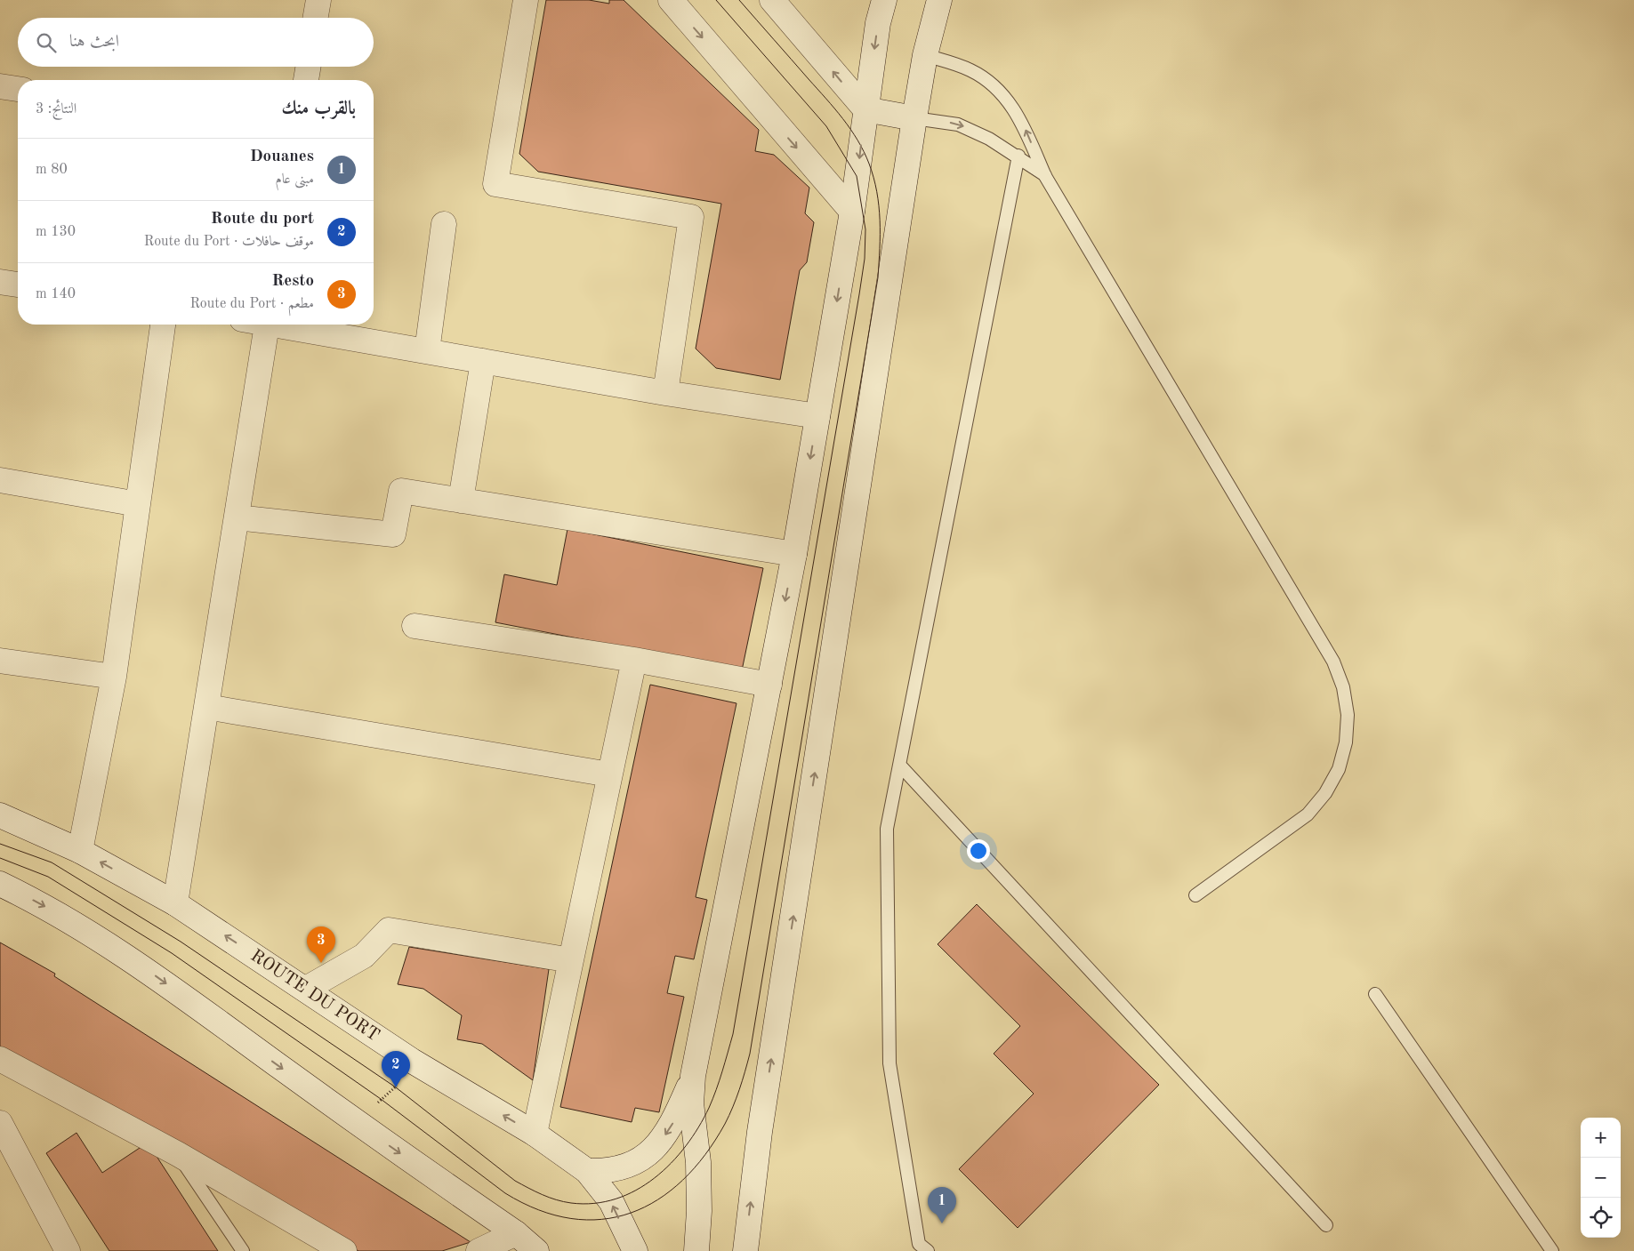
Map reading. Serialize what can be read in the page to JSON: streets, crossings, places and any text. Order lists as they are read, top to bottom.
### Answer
{
  "streets": {
    "street": ["ROUTE DU PORT"]
  },
  "page": {
    "search": "ابحث هنا",
    "heading": ["بالقرب منك", "النتائج: 3"],
    "list": [
      {
        "mark": "1",
        "name": "Douanes",
        "note": "مبنى عام",
        "value": "80 m"
      },
      {
        "mark": "2",
        "name": "Route du port",
        "note": "موقف حافلات · Route du Port",
        "value": "130 m"
      },
      {
        "mark": "3",
        "name": "Resto",
        "note": "مطعم · Route du Port",
        "value": "140 m"
      }
    ],
    "pins": ["3", "2", "1"],
    "map_buttons": ["+", "−"]
  }
}
